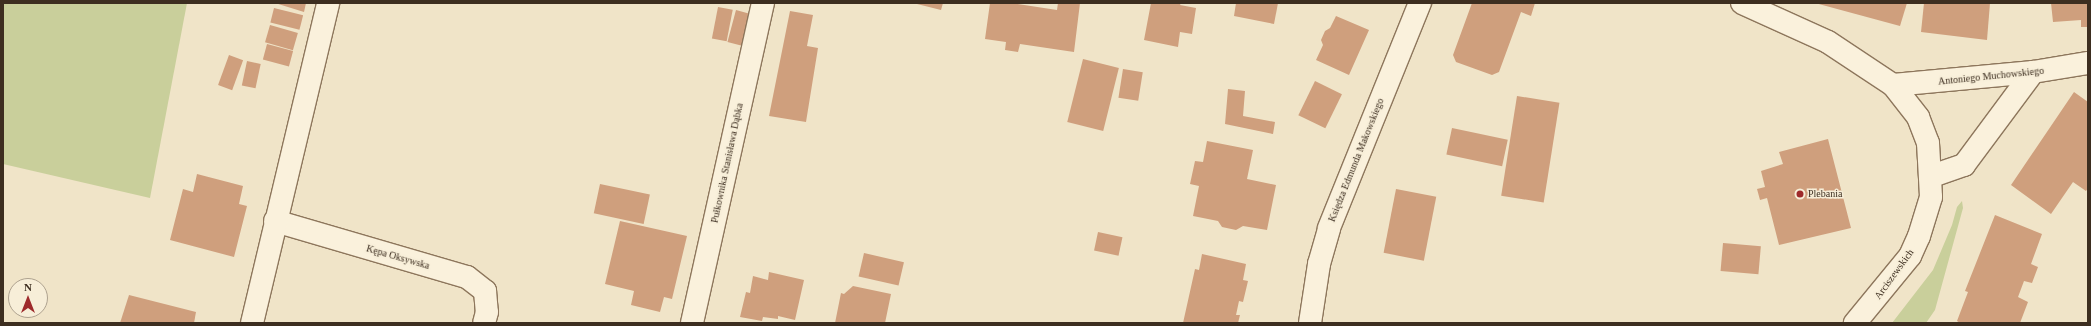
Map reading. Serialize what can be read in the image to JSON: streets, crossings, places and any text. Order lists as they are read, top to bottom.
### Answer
{
  "streets": {
    "street": [
      "Antoniego Muchowskiego",
      "Księdza Edmunda Makowskiego",
      "Pułkownika Stanisława Dąbka",
      "Kępa Oksywska",
      "Arciszewskich"
    ]
  },
  "places": ["Plebania"],
  "north": "top"
}
